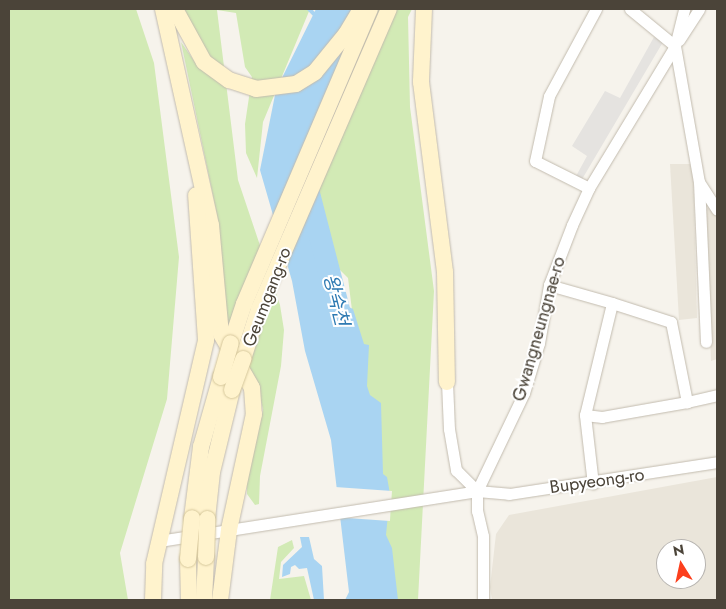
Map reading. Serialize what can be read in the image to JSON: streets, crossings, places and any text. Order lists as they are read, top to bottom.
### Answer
{
  "streets": {
    "main road": ["Geumgang-ro"],
    "street": ["Gwangneungnae-ro", "Bupyeong-ro"]
  },
  "crossings": [
    ["Gwangneungnae-ro", "Bupyeong-ro"]
  ],
  "water": ["왕숙천"],
  "north": "top"
}
